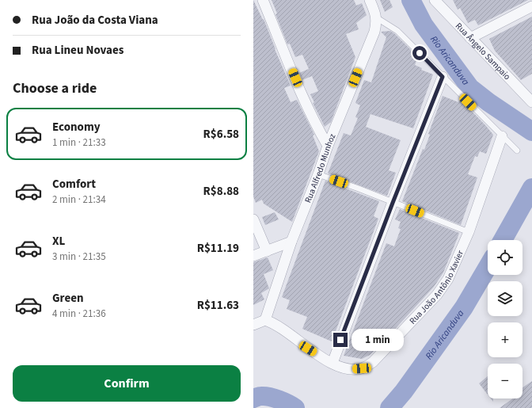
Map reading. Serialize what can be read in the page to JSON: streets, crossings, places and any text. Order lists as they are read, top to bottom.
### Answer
{
  "streets": {
    "street": ["Rua Ângelo Sampaio", "Rua Alfredo Munhoz", "Rua João Antônio Xavier"]
  },
  "crossings": [
    ["Rua Alfredo Munhoz", "Rua João Antônio Xavier"]
  ],
  "water": ["Rio Aricanduva"],
  "page": {
    "banner": ["Rua João da Costa Viana", "Rua Lineu Novaes"],
    "heading": "Choose a ride",
    "list": [
      {
        "name": "Economy",
        "note": "1 min · 21:33",
        "value": "R$6.58"
      },
      {
        "name": "Comfort",
        "note": "2 min · 21:34",
        "value": "R$8.88"
      },
      {
        "name": "XL",
        "note": "3 min · 21:35",
        "value": "R$11.19"
      },
      {
        "name": "Green",
        "note": "4 min · 21:36",
        "value": "R$11.63"
      }
    ],
    "map_buttons": ["+", "−"],
    "bubble": "1 min",
    "buttons": "Confirm"
  }
}
